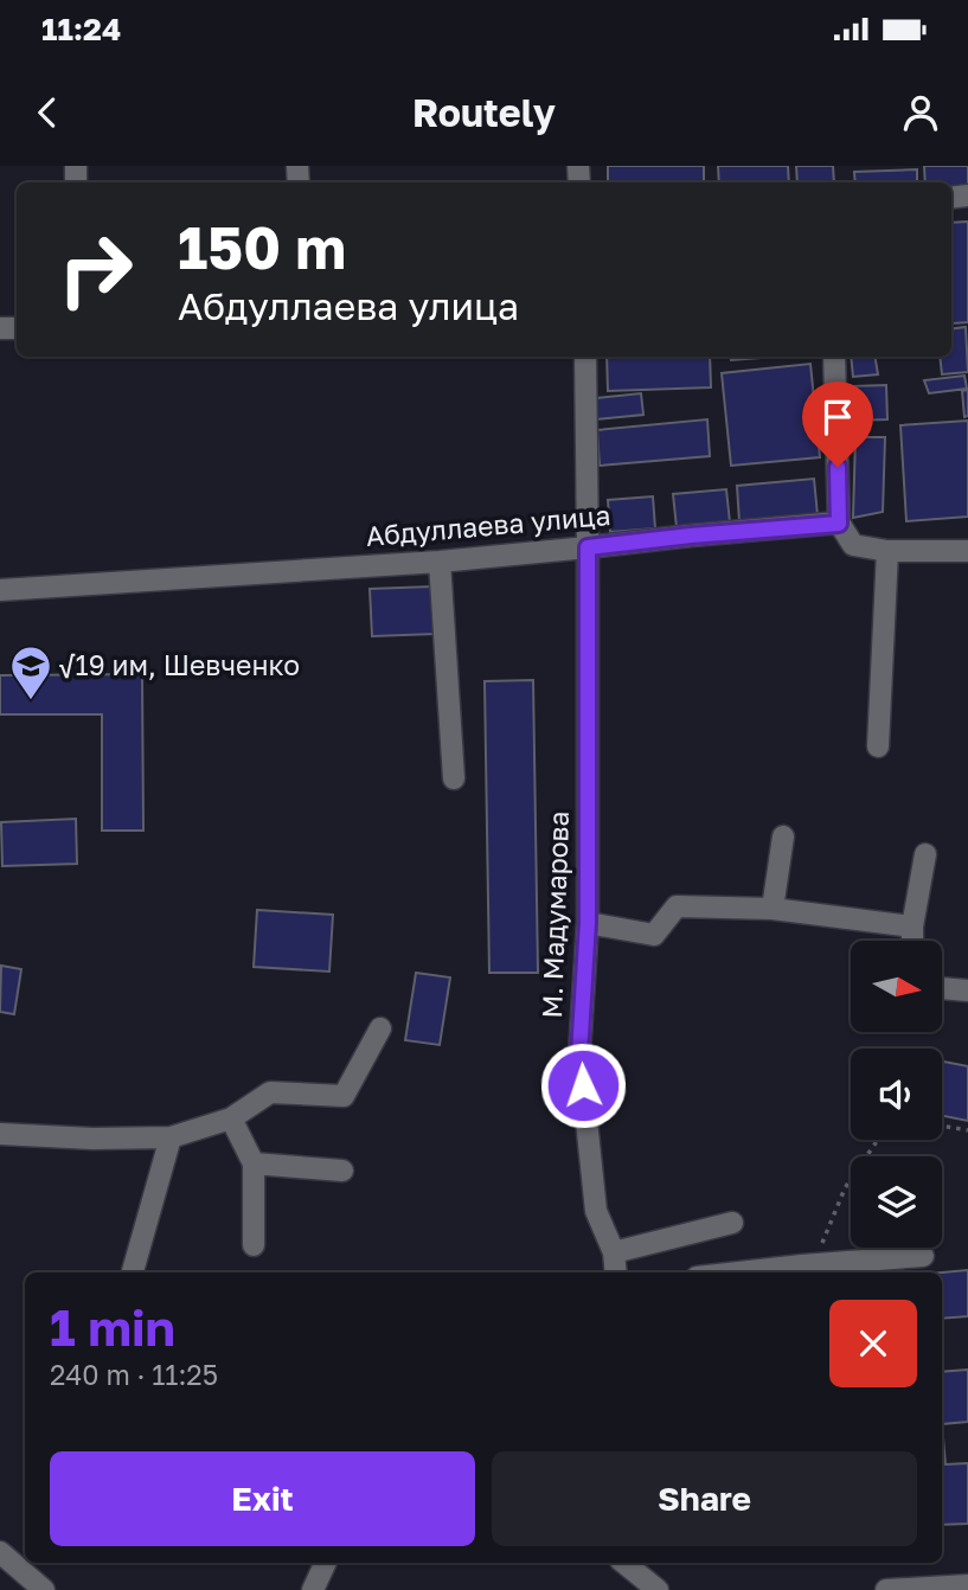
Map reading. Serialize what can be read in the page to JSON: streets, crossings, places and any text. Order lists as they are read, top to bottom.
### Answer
{
  "streets": {
    "street": ["Абдуллаева улица", "М. Мадумарова"]
  },
  "crossings": [
    ["Абдуллаева улица", "М. Мадумарова"]
  ],
  "places": {
    "school or university": ["√19 им, Шевченко"]
  },
  "north": "right",
  "page": {
    "status": "11:24",
    "header": "Routely",
    "turn": ["150 m", "Абдуллаева улица"],
    "heading": ["1 min", "240 m · 11:25"],
    "buttons": ["Exit", "Share"]
  }
}
